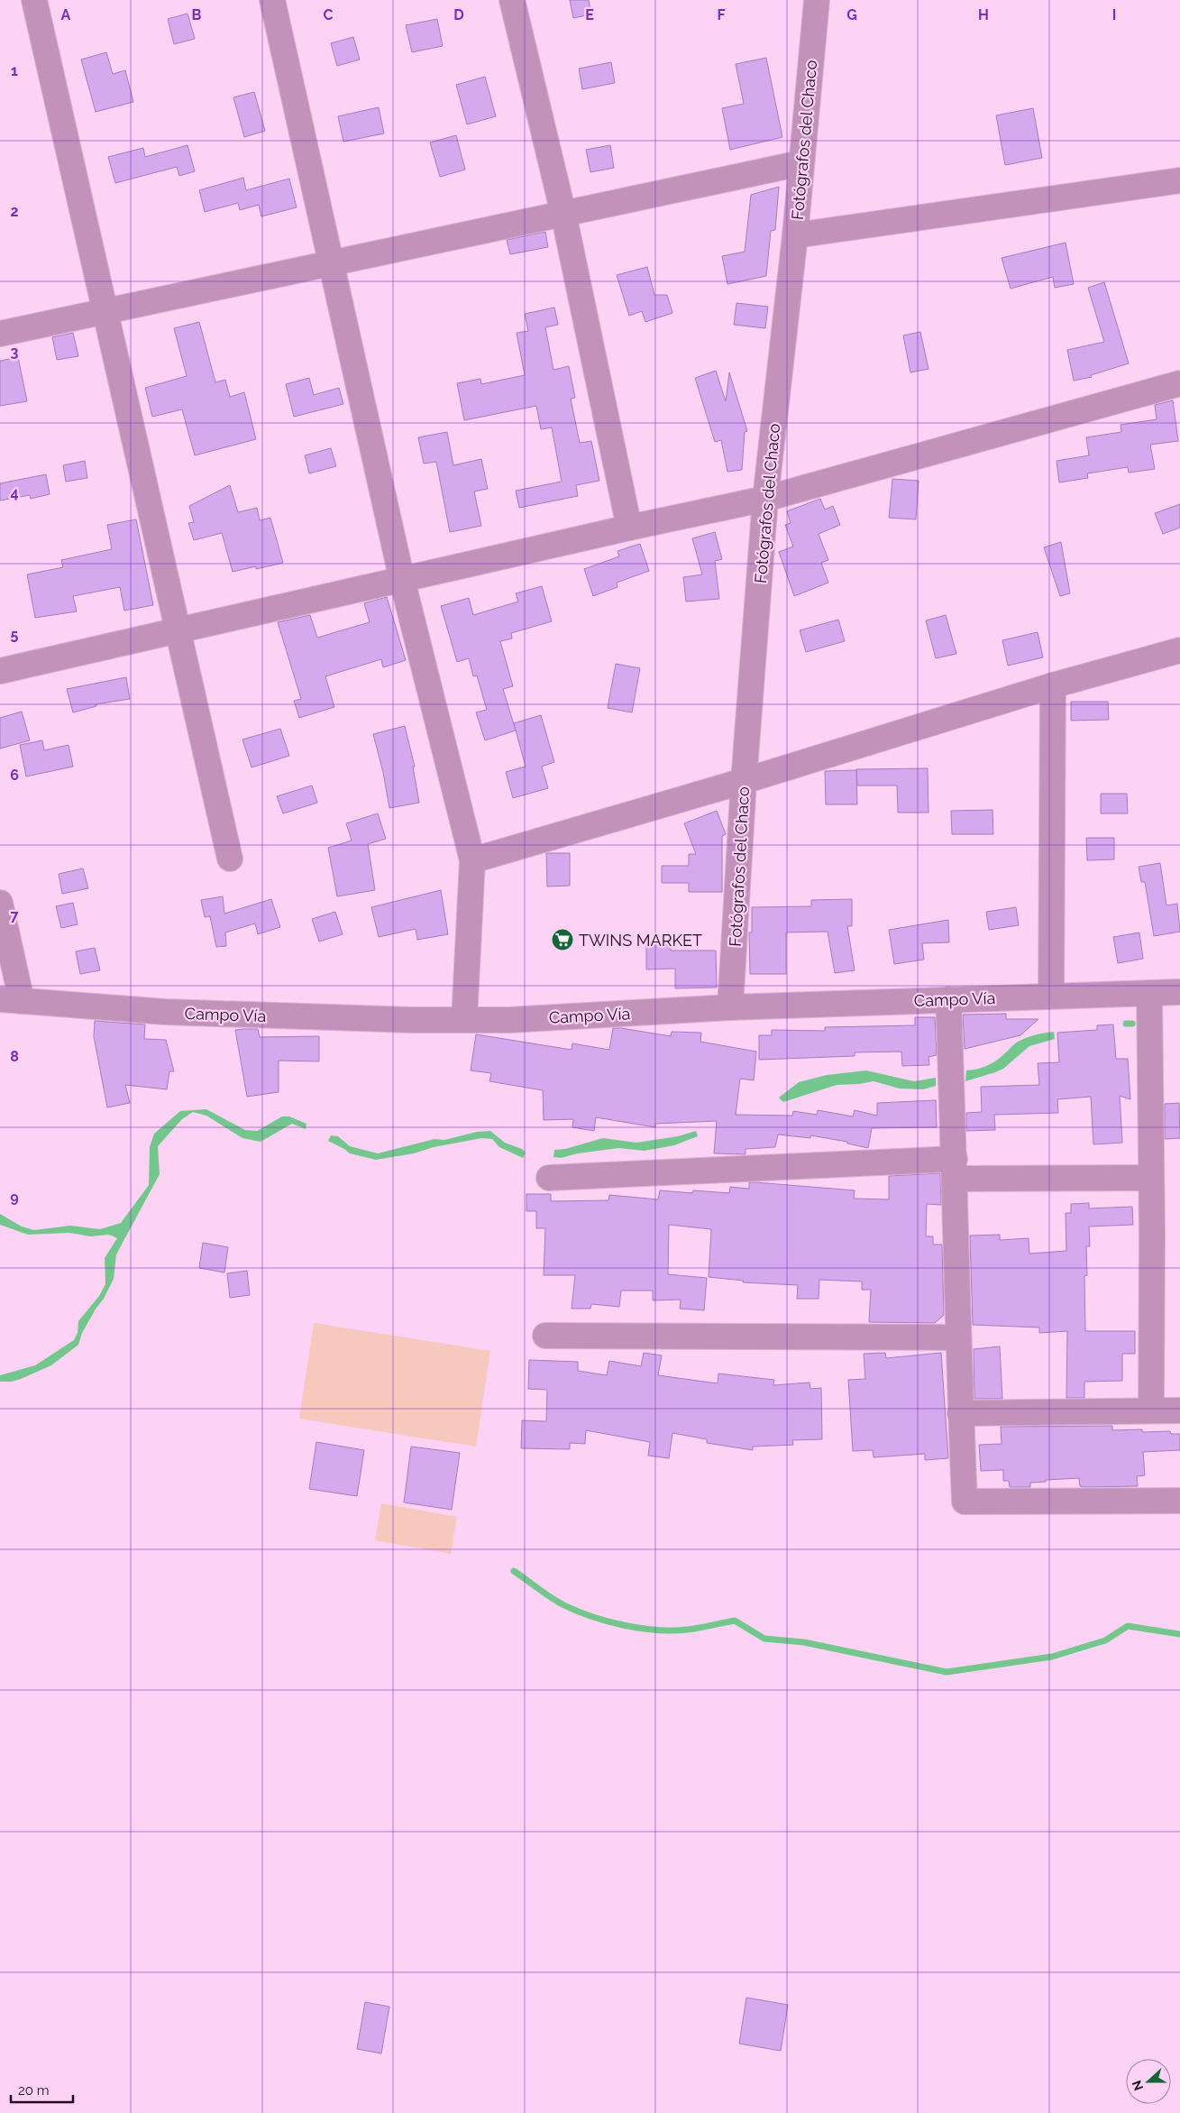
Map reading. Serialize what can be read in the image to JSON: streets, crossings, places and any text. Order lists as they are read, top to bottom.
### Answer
{
  "streets": {
    "street": ["Fotógrafos del Chaco", "Campo Vía"]
  },
  "crossings": [
    ["Fotógrafos del Chaco", "Campo Vía"]
  ],
  "places": {
    "supermarket": ["TWINS MARKET"]
  },
  "scale_bar": "20 m",
  "north": "left",
  "grid": {
    "columns": [
      "A",
      "B",
      "C",
      "D",
      "E",
      "F",
      "G",
      "H",
      "I"
    ],
    "rows": [
      "1",
      "2",
      "3",
      "4",
      "5",
      "6",
      "7",
      "8",
      "9"
    ]
  }
}
